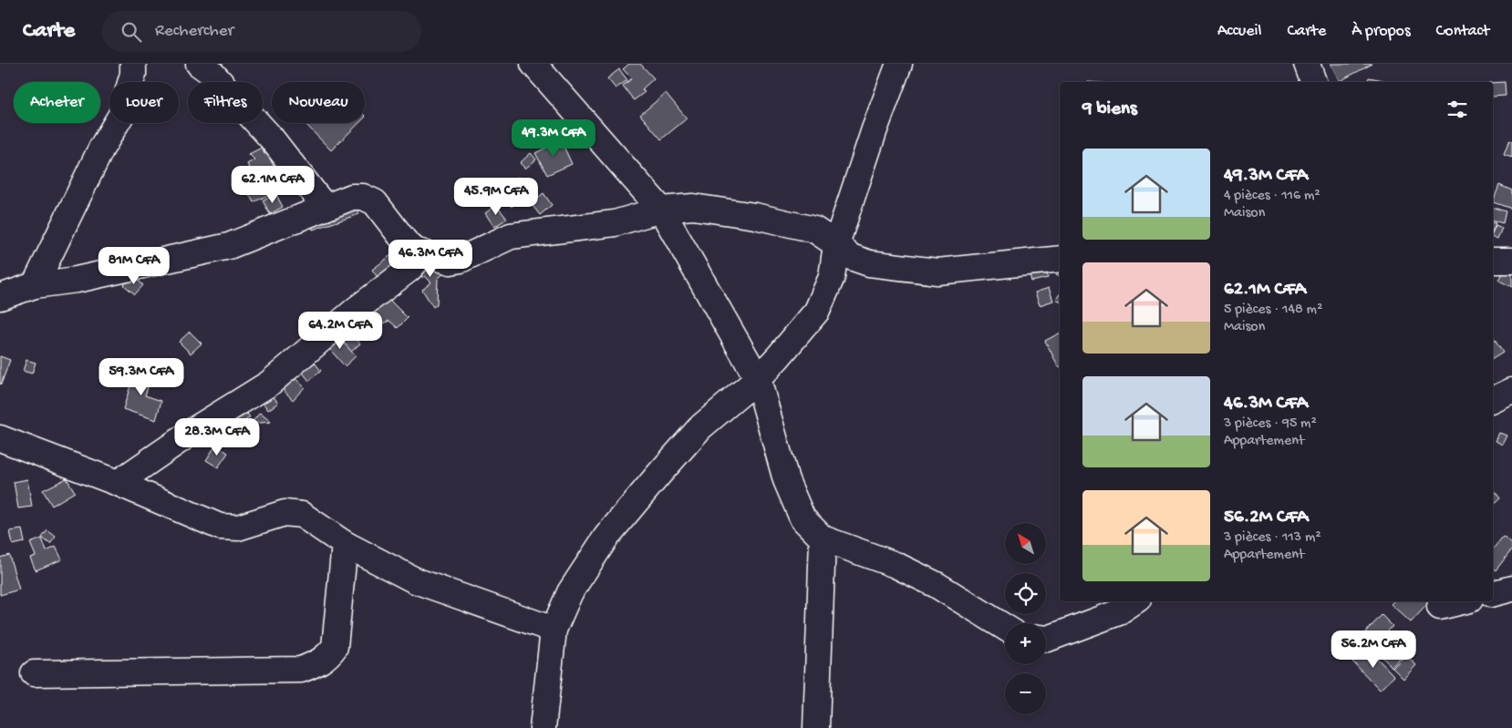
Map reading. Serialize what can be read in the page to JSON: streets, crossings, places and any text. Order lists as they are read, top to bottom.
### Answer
{
  "north": "top left",
  "page": {
    "header": "Carte",
    "search": "Rechercher",
    "nav": [
      "Accueil",
      "Carte",
      "À propos",
      "Contact"
    ],
    "chip": [
      "Acheter",
      "Louer",
      "Filtres",
      "Nouveau"
    ],
    "heading": "9 biens",
    "price": [
      "49.3M CFA",
      "62.1M CFA",
      "45.9M CFA",
      "46.3M CFA",
      "81M CFA",
      "64.2M CFA",
      "59.3M CFA",
      "28.3M CFA",
      "56.2M CFA"
    ],
    "list": [
      {
        "name": "49.3M CFA",
        "note": "4 pièces · 116 m² · Maison"
      },
      {
        "name": "62.1M CFA",
        "note": "5 pièces · 148 m² · Maison"
      },
      {
        "name": "46.3M CFA",
        "note": "3 pièces · 95 m² · Appartement"
      },
      {
        "name": "56.2M CFA",
        "note": "3 pièces · 113 m² · Appartement"
      }
    ],
    "map_buttons": ["+", "−"]
  }
}
